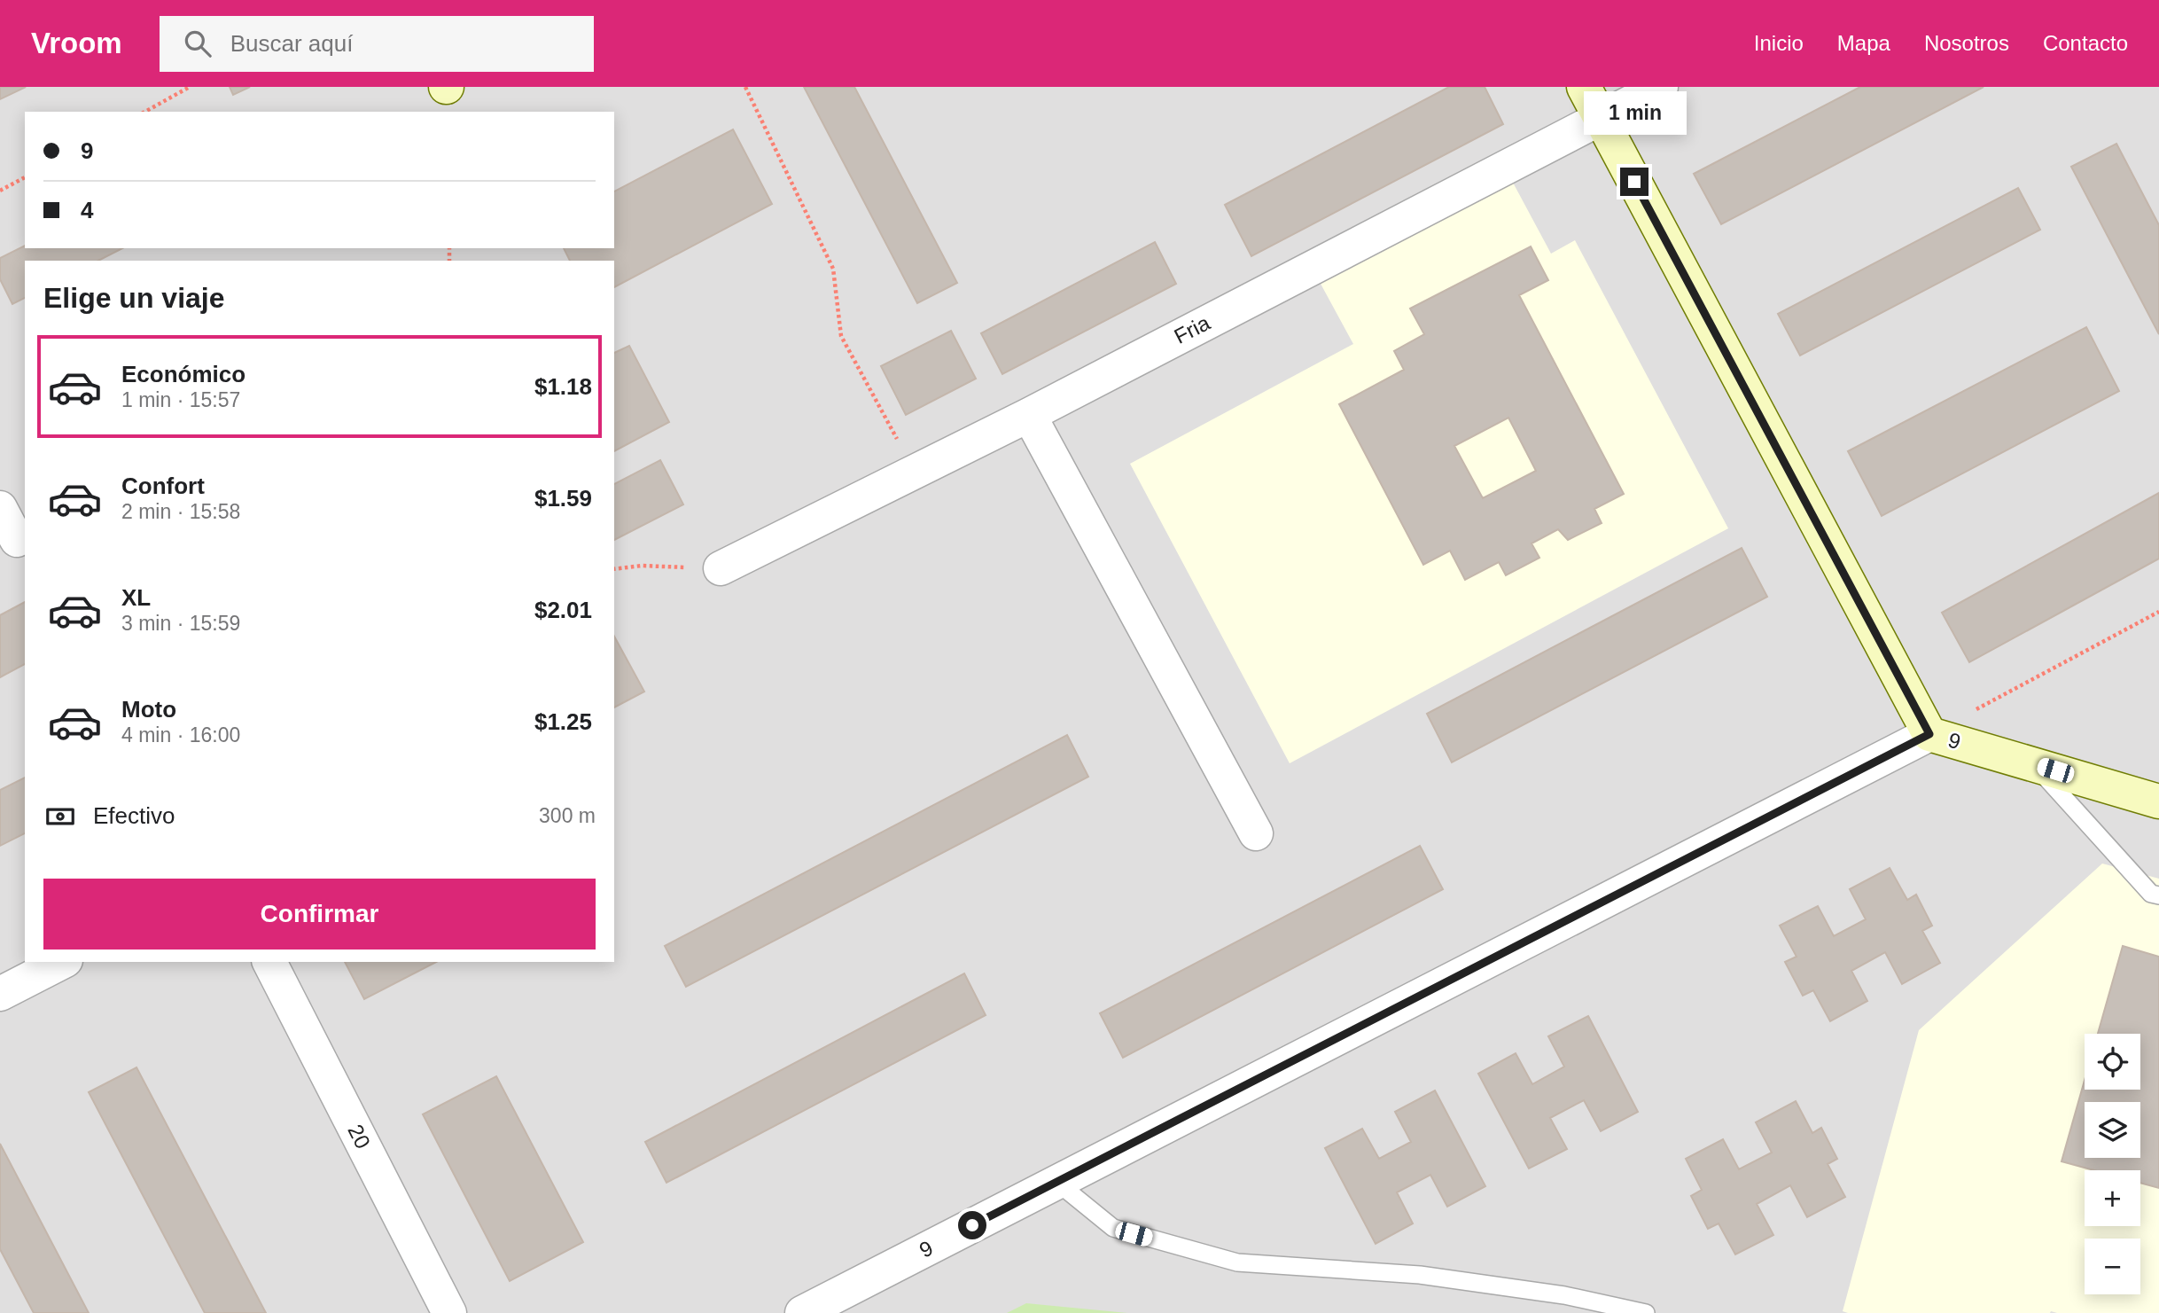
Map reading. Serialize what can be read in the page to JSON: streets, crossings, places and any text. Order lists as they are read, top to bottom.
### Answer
{
  "streets": {
    "street": ["Fria", "9", "20"]
  },
  "page": {
    "header": "Vroom",
    "search": "Buscar aquí",
    "nav": [
      "Inicio",
      "Mapa",
      "Nosotros",
      "Contacto"
    ],
    "bubble": "1 min",
    "banner": ["9", "4"],
    "heading": "Elige un viaje",
    "list": [
      {
        "name": "Económico",
        "note": "1 min · 15:57",
        "value": "$1.18"
      },
      {
        "name": "Confort",
        "note": "2 min · 15:58",
        "value": "$1.59"
      },
      {
        "name": "XL",
        "note": "3 min · 15:59",
        "value": "$2.01"
      },
      {
        "name": "Moto",
        "note": "4 min · 16:00",
        "value": "$1.25"
      }
    ],
    "pay": ["Efectivo", "300 m"],
    "buttons": "Confirmar",
    "map_buttons": ["+", "−"]
  }
}
